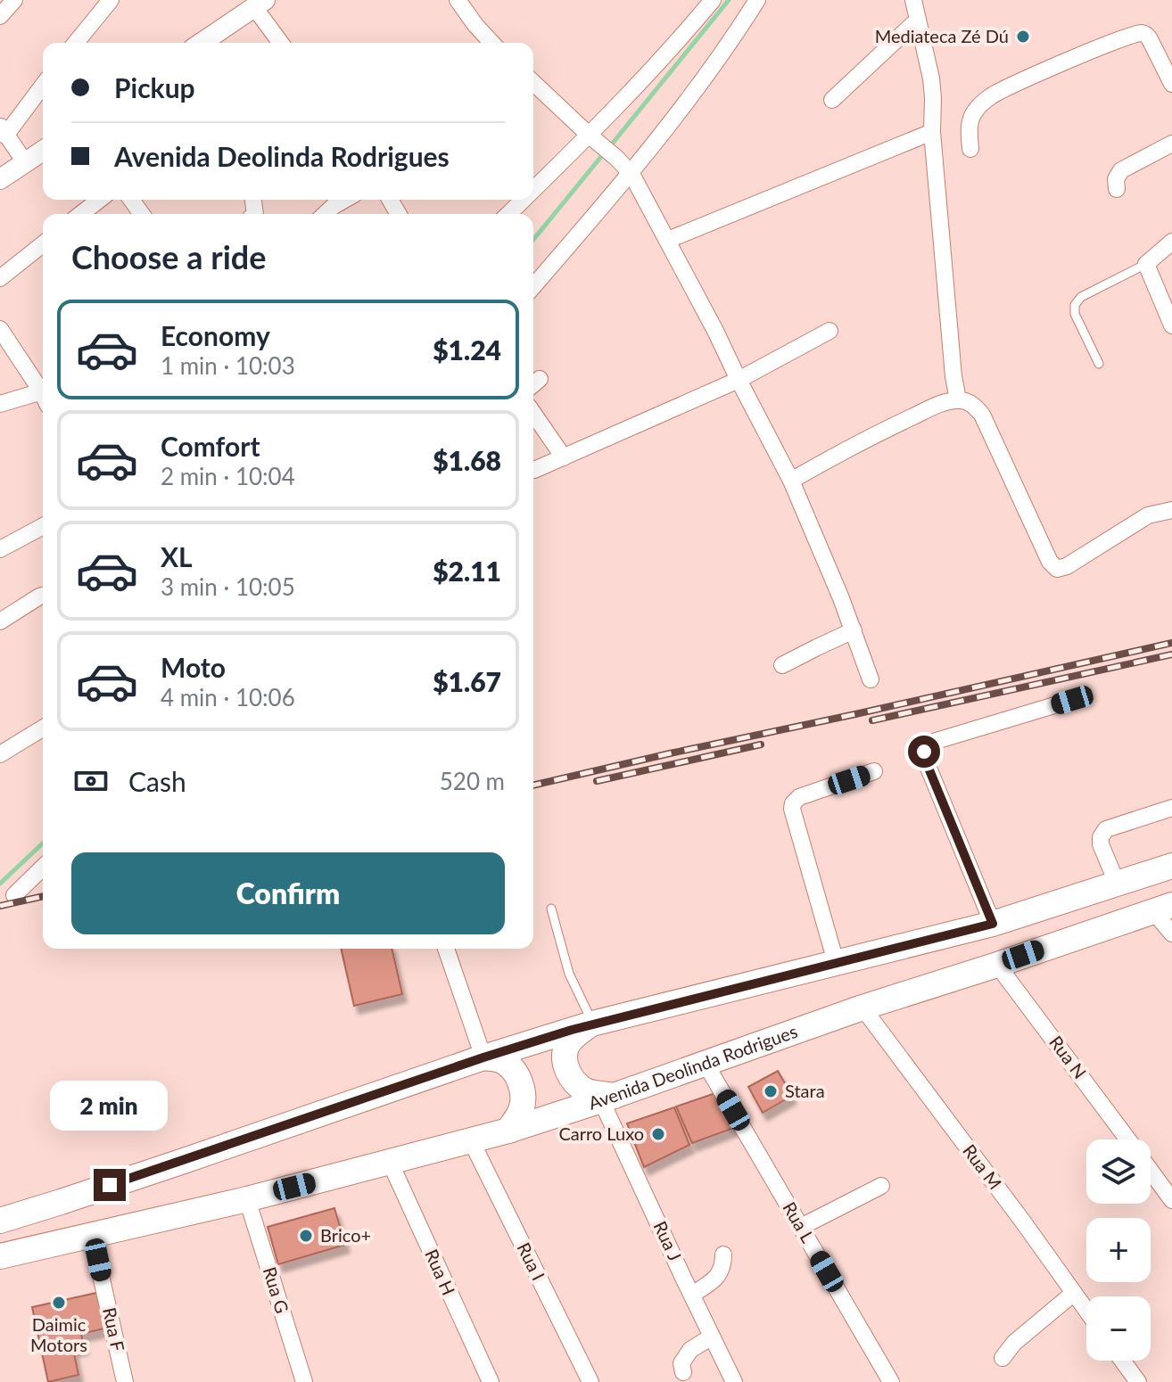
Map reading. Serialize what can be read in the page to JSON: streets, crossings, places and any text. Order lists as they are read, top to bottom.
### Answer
{
  "streets": {
    "highway": ["Avenida Deolinda Rodrigues"],
    "street": [
      "Rua N",
      "Rua M",
      "Rua L",
      "Rua J",
      "Rua I",
      "Rua H",
      "Rua G",
      "Rua F"
    ]
  },
  "crossings": [
    ["Rua N", "Avenida Deolinda Rodrigues"],
    ["Avenida Deolinda Rodrigues", "Rua M"],
    ["Avenida Deolinda Rodrigues", "Rua L"],
    ["Avenida Deolinda Rodrigues", "Rua J"],
    ["Avenida Deolinda Rodrigues", "Rua I"],
    ["Avenida Deolinda Rodrigues", "Rua H"],
    ["Avenida Deolinda Rodrigues", "Rua G"],
    ["Avenida Deolinda Rodrigues", "Rua F"]
  ],
  "places": [
    "Mediateca Zé Dú",
    "Stara",
    "Carro Luxo",
    "Brico+",
    "Daimic Motors"
  ],
  "page": {
    "banner": ["Pickup", "Avenida Deolinda Rodrigues"],
    "heading": "Choose a ride",
    "list": [
      {
        "name": "Economy",
        "note": "1 min · 10:03",
        "value": "$1.24"
      },
      {
        "name": "Comfort",
        "note": "2 min · 10:04",
        "value": "$1.68"
      },
      {
        "name": "XL",
        "note": "3 min · 10:05",
        "value": "$2.11"
      },
      {
        "name": "Moto",
        "note": "4 min · 10:06",
        "value": "$1.67"
      }
    ],
    "pay": ["Cash", "520 m"],
    "buttons": "Confirm",
    "bubble": "2 min",
    "map_buttons": ["+", "−"]
  }
}
